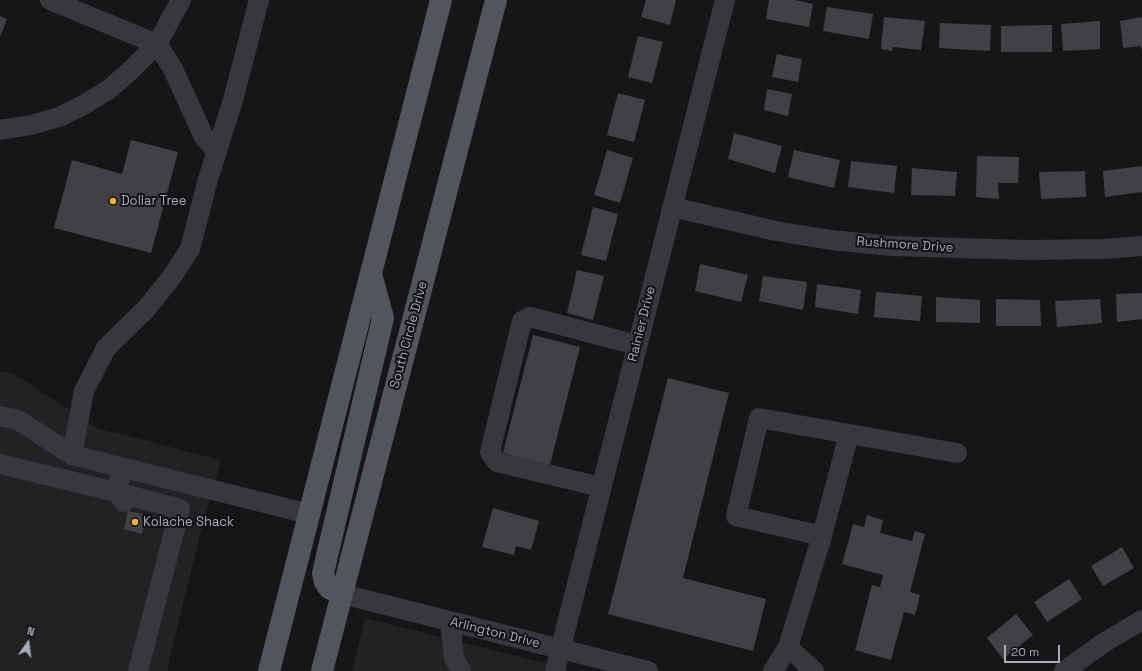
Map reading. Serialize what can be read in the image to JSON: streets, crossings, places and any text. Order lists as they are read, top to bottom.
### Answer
{
  "streets": {
    "main road": ["South Circle Drive"],
    "street": ["Rushmore Drive", "Rainier Drive", "Arlington Drive"]
  },
  "crossings": [
    ["Rushmore Drive", "Rainier Drive"],
    ["Rainier Drive", "Arlington Drive"],
    ["South Circle Drive", "Arlington Drive"]
  ],
  "places": ["Dollar Tree", "Kolache Shack"],
  "scale_bar": "20 m",
  "north": "top"
}
